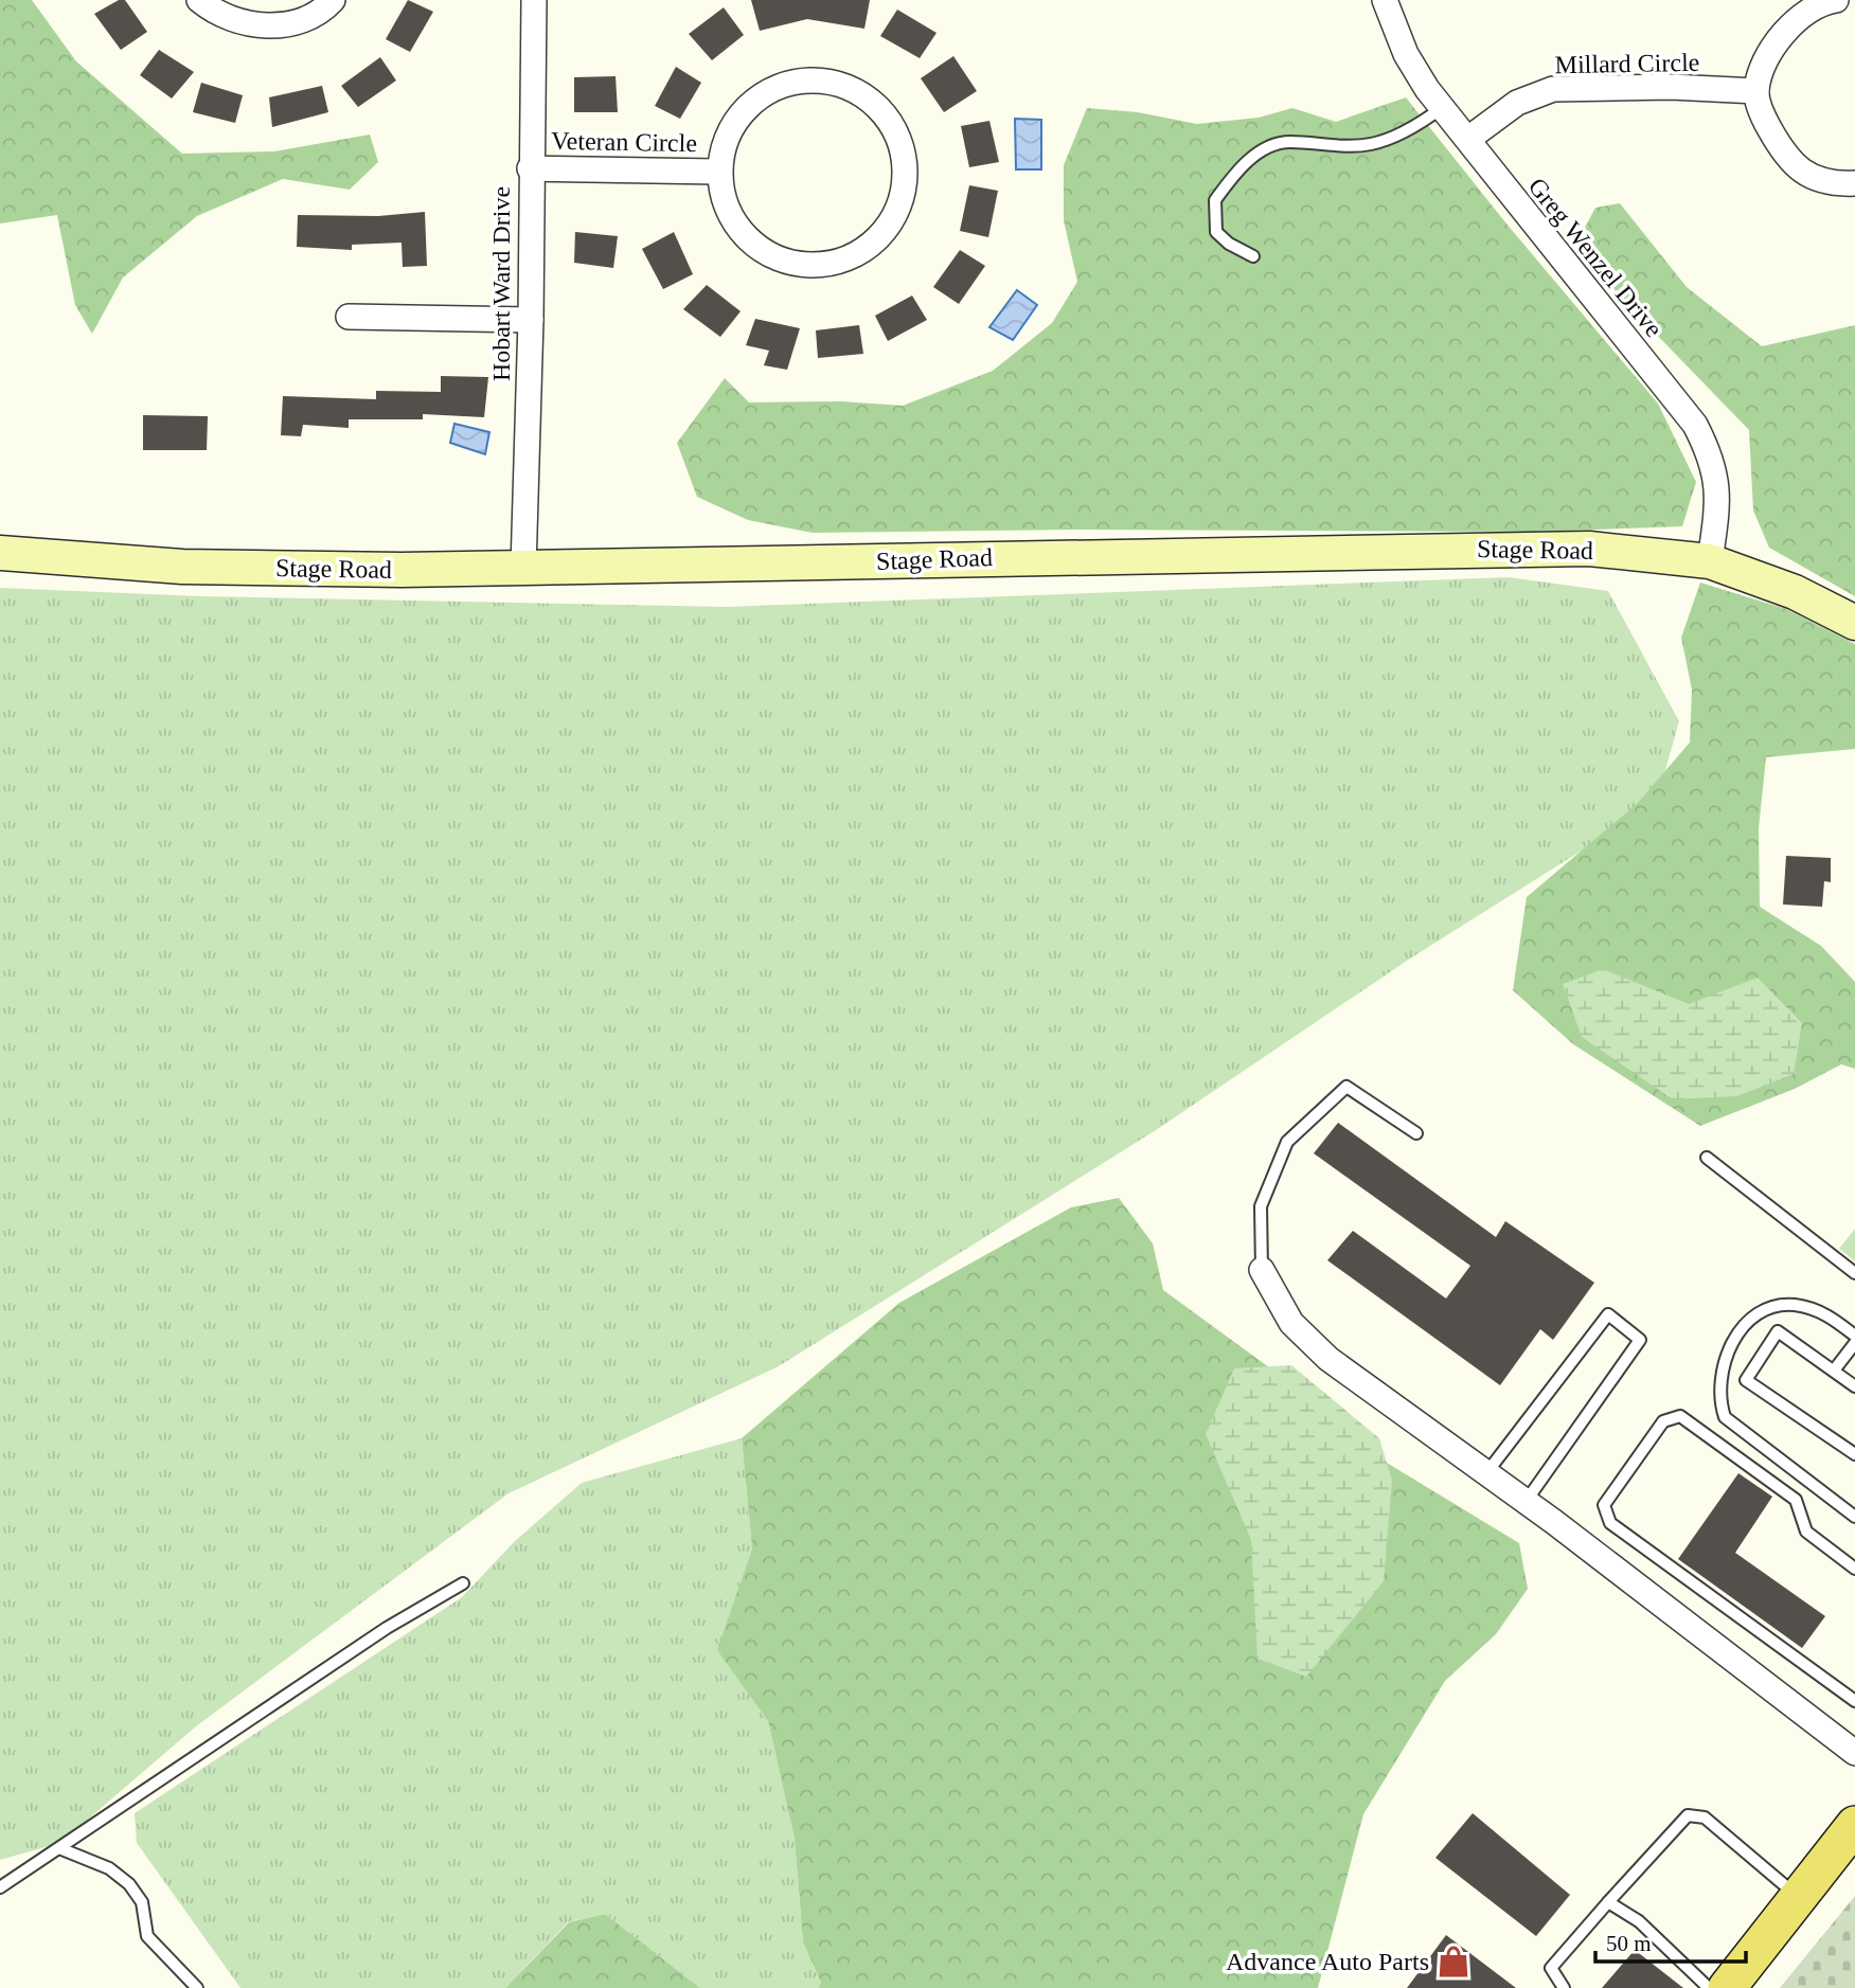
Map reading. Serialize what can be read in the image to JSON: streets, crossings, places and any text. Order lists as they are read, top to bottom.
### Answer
{
  "streets": {
    "street": [
      "Millard Circle",
      "Veteran Circle",
      "Greg Wenzel Drive",
      "Hobart Ward Drive",
      "Stage Road"
    ]
  },
  "crossings": [
    ["Millard Circle", "Greg Wenzel Drive"],
    ["Veteran Circle", "Hobart Ward Drive"],
    ["Greg Wenzel Drive", "Stage Road"],
    ["Hobart Ward Drive", "Stage Road"]
  ],
  "places": {
    "shop": ["Advance Auto Parts"]
  },
  "scale_bar": "50 m"
}
